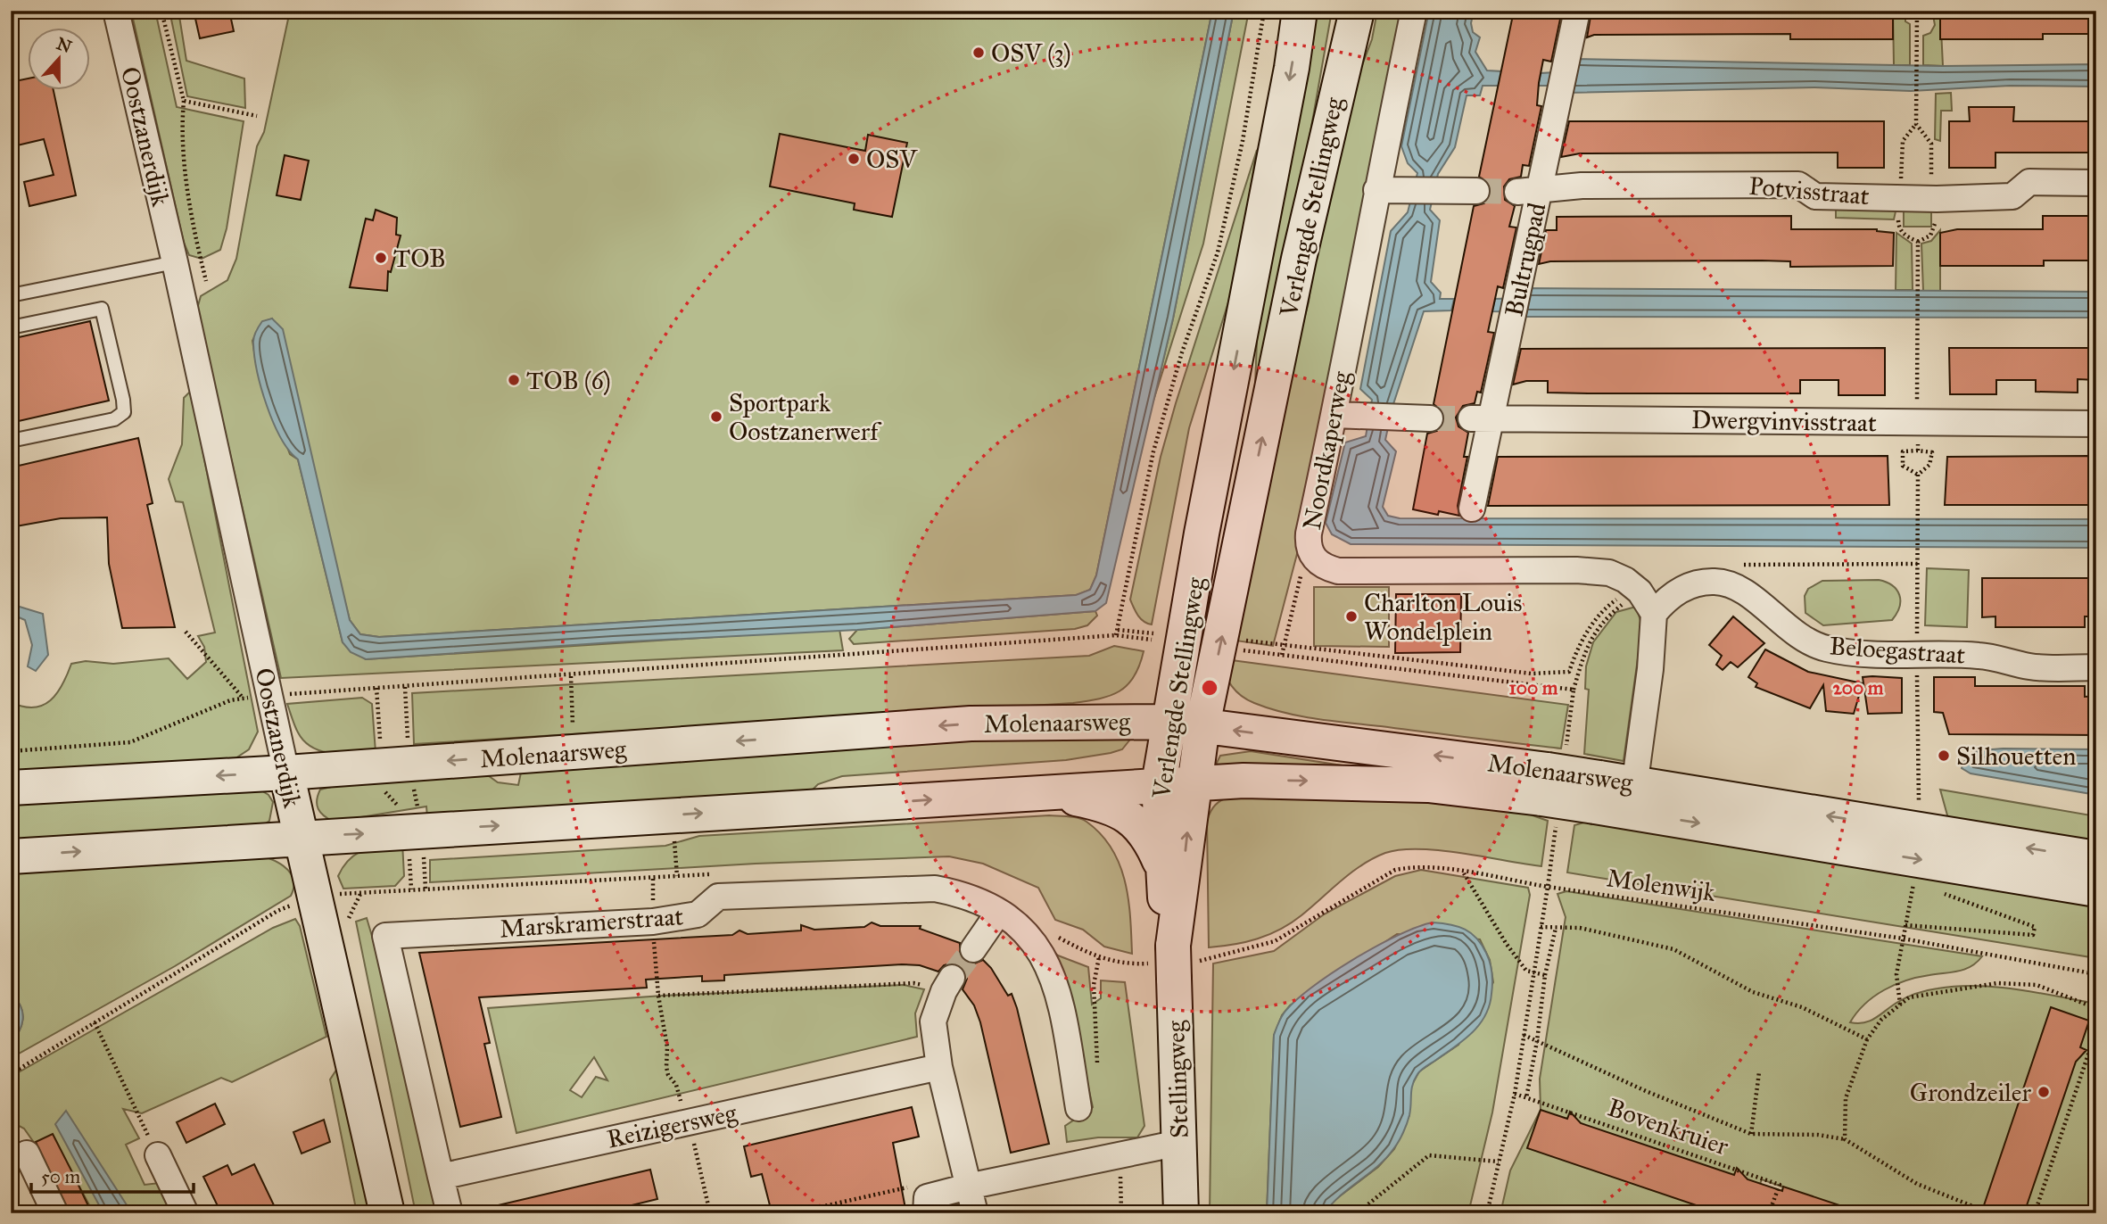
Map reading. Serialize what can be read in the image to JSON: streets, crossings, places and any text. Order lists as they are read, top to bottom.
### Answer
{
  "streets": {
    "main road": [
      "Oostzanerdijk",
      "Verlengde Stellingweg",
      "Molenaarsweg",
      "Stellingweg"
    ],
    "street": [
      "Potvisstraat",
      "Bultrugpad",
      "Dwergvinvisstraat",
      "Noordkaperweg",
      "Beloegastraat",
      "Marskramerstraat",
      "Reizigersweg"
    ],
    "path": ["Molenwijk", "Bovenkruier"]
  },
  "crossings": [
    ["Oostzanerdijk", "Molenaarsweg"],
    ["Potvisstraat", "Bultrugpad"],
    ["Verlengde Stellingweg", "Molenaarsweg"],
    ["Verlengde Stellingweg", "Stellingweg"],
    ["Bultrugpad", "Dwergvinvisstraat"],
    ["Noordkaperweg", "Beloegastraat"],
    ["Marskramerstraat", "Reizigersweg"]
  ],
  "places": [
    "OSV (3)",
    "OSV",
    "TOB",
    "TOB (6)",
    "Sportpark Oostzanerwerf",
    "Charlton Louis Wondelplein",
    "Silhouetten",
    "Grondzeiler"
  ],
  "scale_bar": "50 m",
  "north": "top",
  "rings": ["100 m", "200 m"]
}
